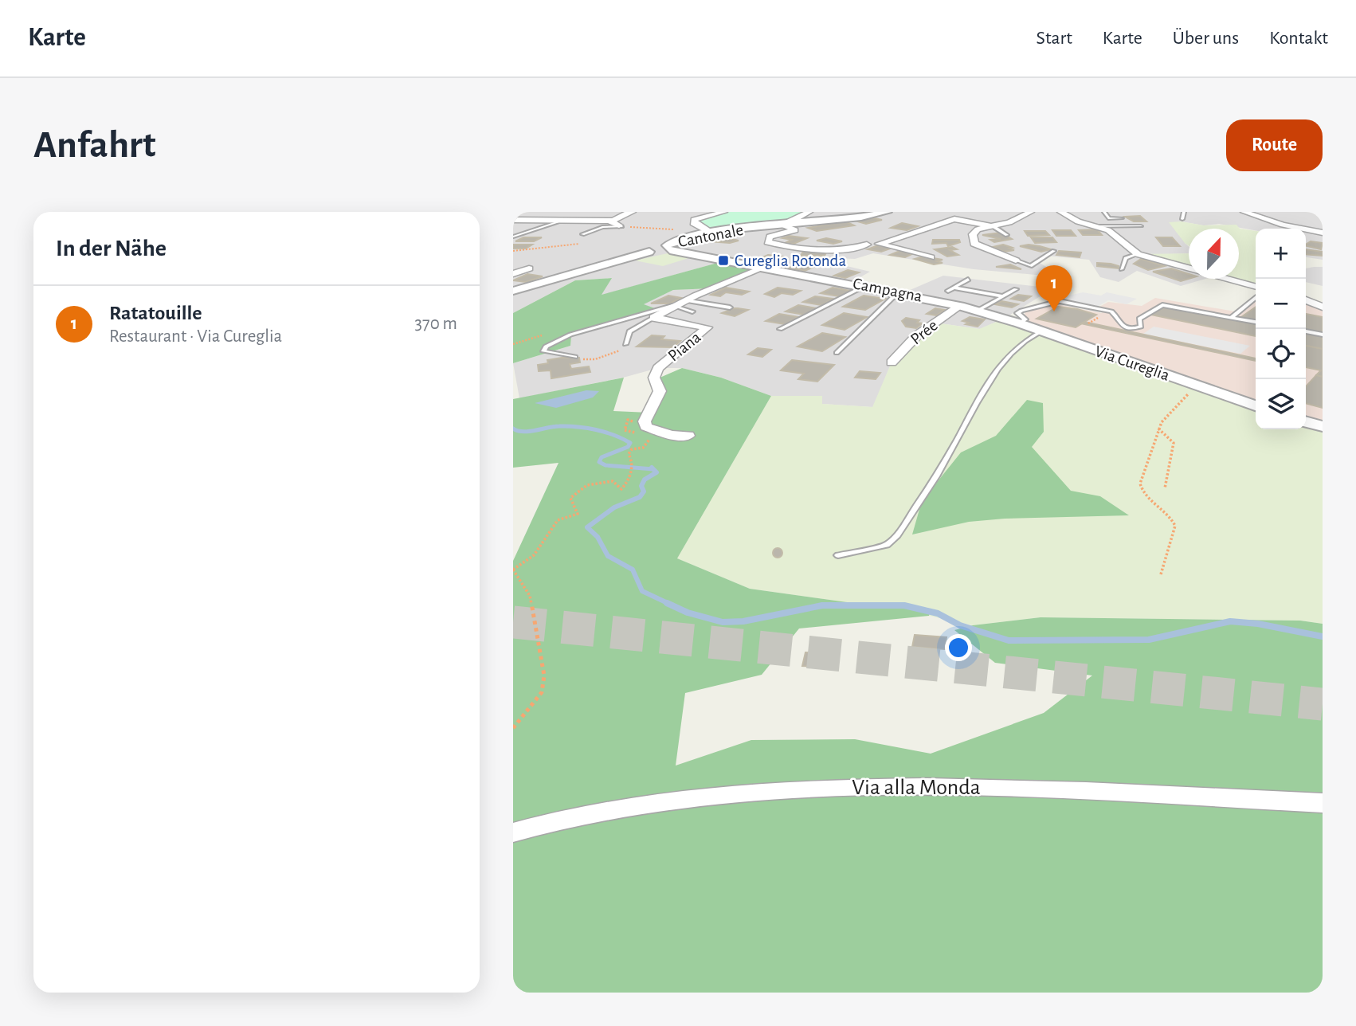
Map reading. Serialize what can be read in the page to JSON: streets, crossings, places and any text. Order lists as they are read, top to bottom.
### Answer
{
  "streets": {
    "street": [
      "Cantonale",
      "Campagna",
      "Prée",
      "Piana",
      "Via Cureglia",
      "Via alla Monda"
    ]
  },
  "crossings": [
    ["Cantonale", "Campagna"],
    ["Campagna", "Prée"],
    ["Campagna", "Piana"],
    ["Campagna", "Via Cureglia"]
  ],
  "places": {
    "transit": ["Cureglia Rotonda"]
  },
  "north": "top",
  "page": {
    "header": "Karte",
    "nav": [
      "Start",
      "Karte",
      "Über uns",
      "Kontakt"
    ],
    "buttons": "Route",
    "title": "Anfahrt",
    "heading": "In der Nähe",
    "map_buttons": ["+", "−"],
    "pins": "1",
    "list": [
      {
        "mark": "1",
        "name": "Ratatouille",
        "note": "Restaurant · Via Cureglia",
        "value": "370 m"
      }
    ]
  }
}
